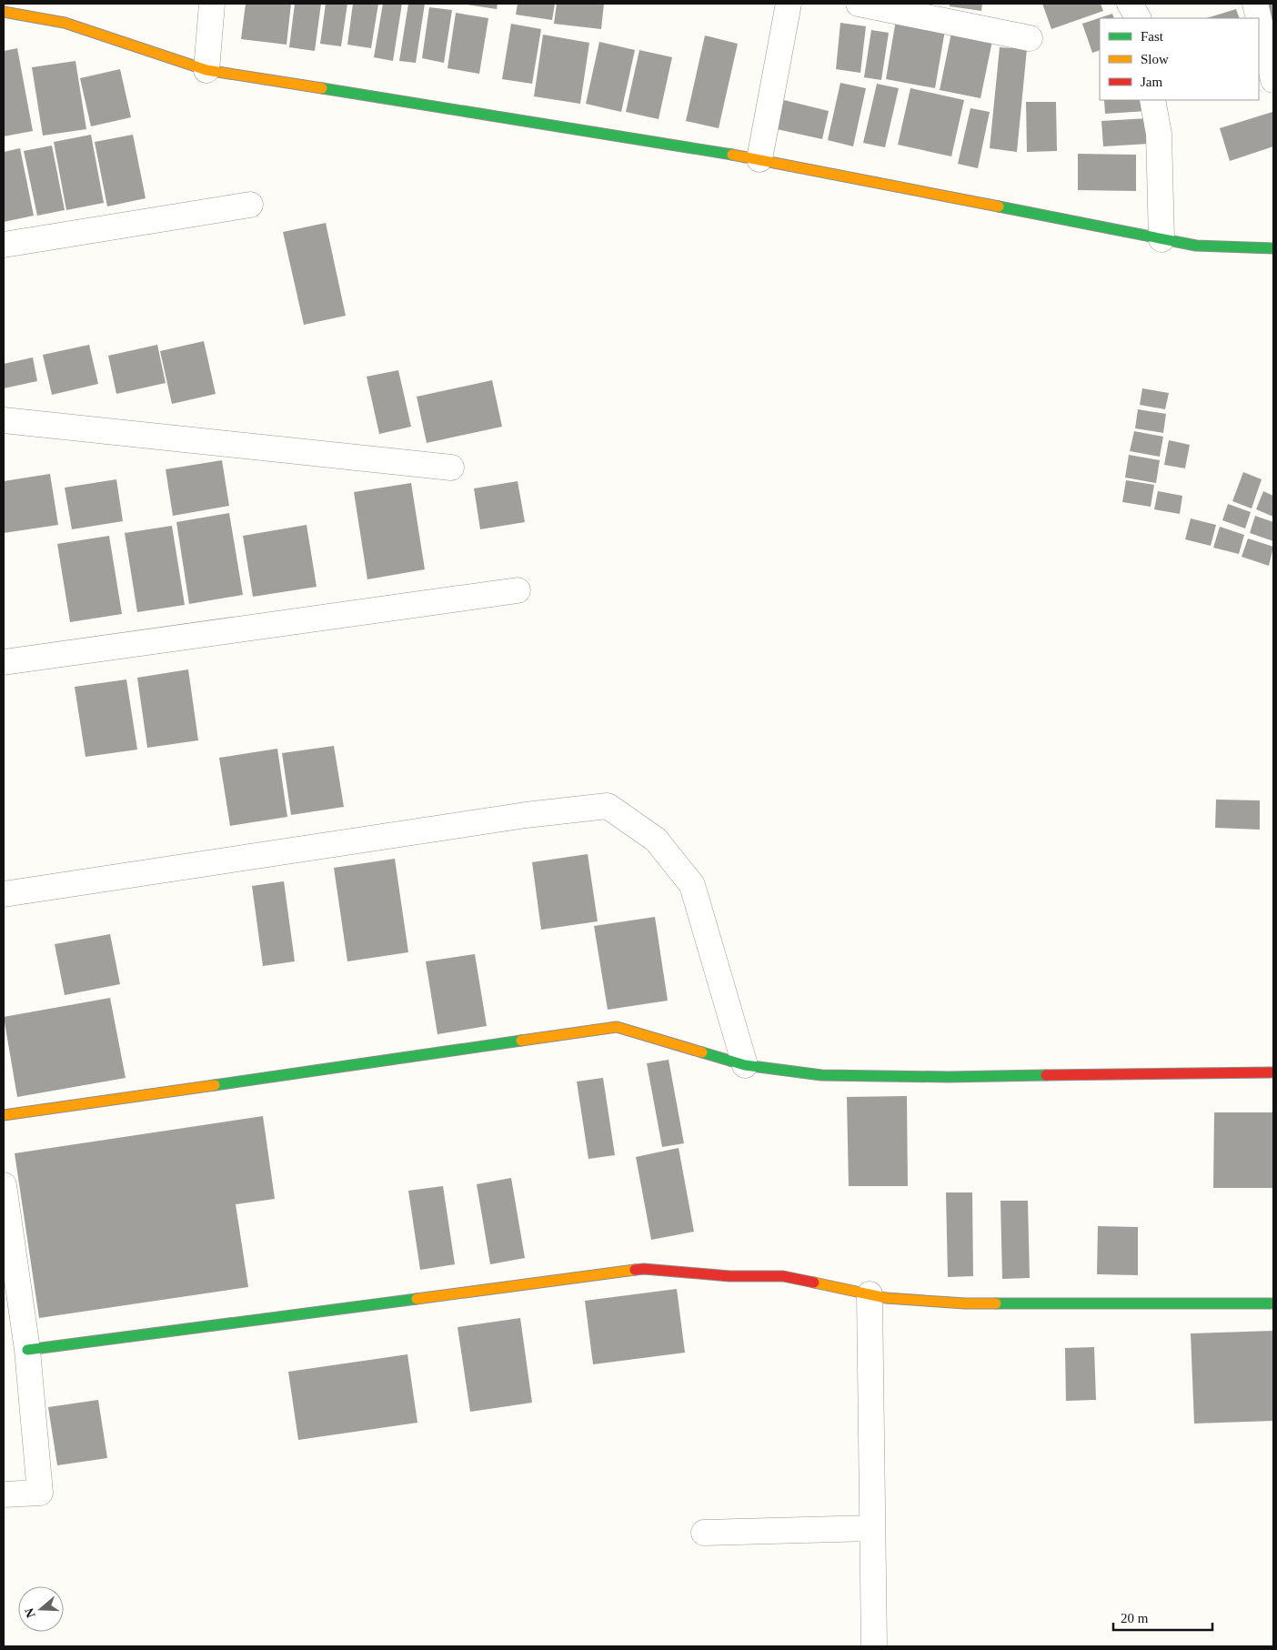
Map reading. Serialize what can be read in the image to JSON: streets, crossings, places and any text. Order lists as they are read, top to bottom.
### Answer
{
  "legend": ["Fast", "Slow", "Jam"],
  "scale_bar": "20 m",
  "north": "left"
}
